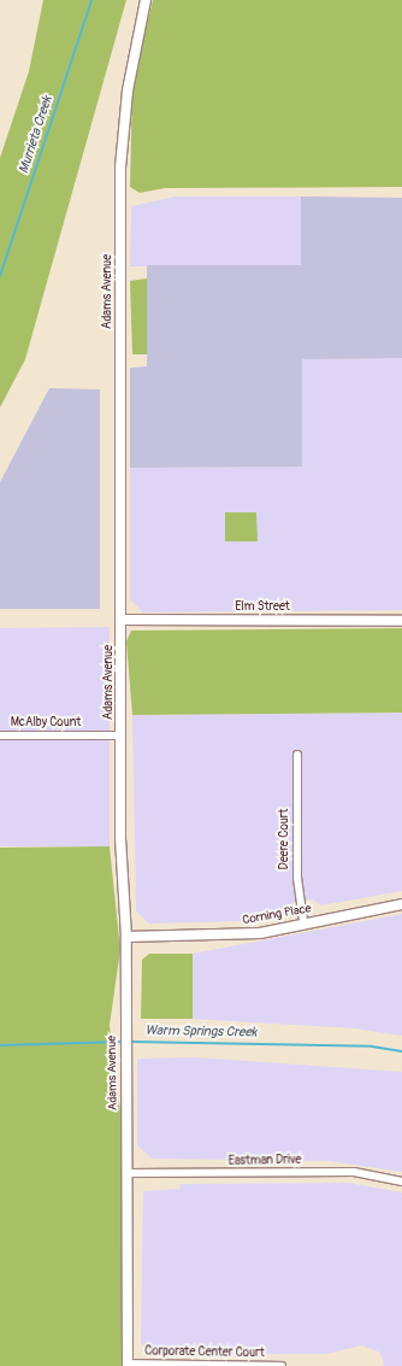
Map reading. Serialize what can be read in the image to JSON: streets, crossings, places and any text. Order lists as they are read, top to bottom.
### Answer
{
  "streets": {
    "street": [
      "Adams Avenue",
      "Elm Street",
      "McAlby Count",
      "Deere Court",
      "Corning Place",
      "Eastman Drive",
      "Corporate Center Court"
    ]
  },
  "crossings": [
    ["Adams Avenue", "Elm Street"],
    ["Adams Avenue", "McAlby Count"],
    ["Adams Avenue", "Corning Place"],
    ["Adams Avenue", "Eastman Drive"],
    ["Adams Avenue", "Corporate Center Court"],
    ["Deere Court", "Corning Place"]
  ],
  "water": ["Murrieta Creek", "Warm Springs Creek"]
}
